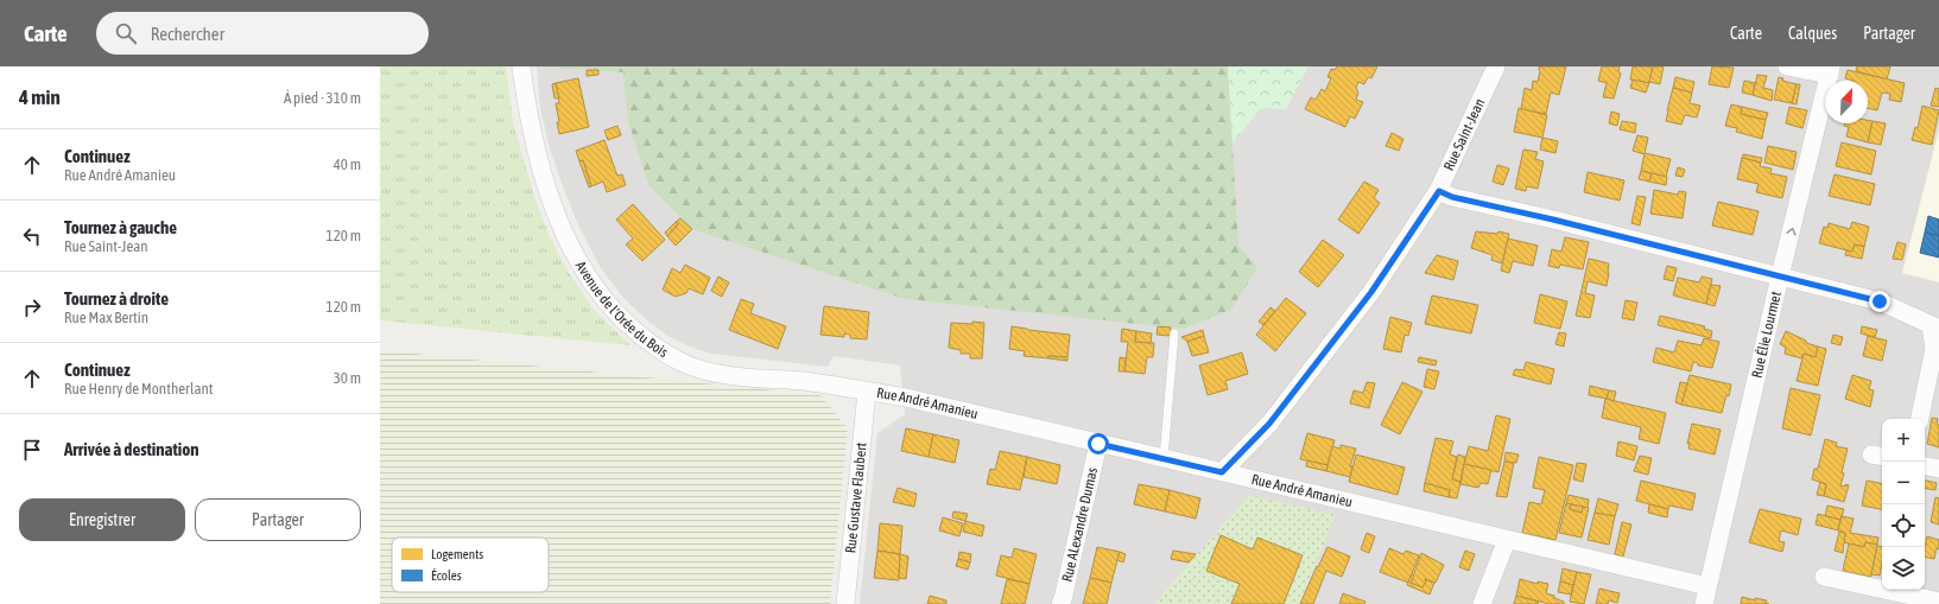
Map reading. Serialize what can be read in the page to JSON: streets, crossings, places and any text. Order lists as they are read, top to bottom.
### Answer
{
  "streets": {
    "street": [
      "Rue Saint-Jean",
      "Avenue de l'Orée du Bois",
      "Rue Élie Lourmet",
      "Rue André Amanieu",
      "Rue Gustave Flaubert",
      "Rue ALexandre Dumas"
    ]
  },
  "crossings": [
    ["Rue Saint-Jean", "Rue André Amanieu"],
    ["Avenue de l'Orée du Bois", "Rue André Amanieu"],
    ["Avenue de l'Orée du Bois", "Rue Gustave Flaubert"],
    ["Rue Élie Lourmet", "Rue André Amanieu"],
    ["Rue André Amanieu", "Rue Gustave Flaubert"],
    ["Rue André Amanieu", "Rue ALexandre Dumas"]
  ],
  "one_way": ["Rue Élie Lourmet"],
  "legend": ["Logements", "Écoles"],
  "north": "top right",
  "page": {
    "header": "Carte",
    "search": "Rechercher",
    "nav": ["Carte", "Calques", "Partager"],
    "heading": ["4 min", "À pied · 310 m"],
    "list": [
      ["Continuez", "Rue André Amanieu", "40 m"],
      ["Tournez à gauche", "Rue Saint-Jean", "120 m"],
      ["Tournez à droite", "Rue Max Bertin", "120 m"],
      ["Continuez", "Rue Henry de Montherlant", "30 m"],
      "Arrivée à destination"
    ],
    "map_buttons": ["+", "−"],
    "buttons": ["Enregistrer", "Partager"]
  }
}
